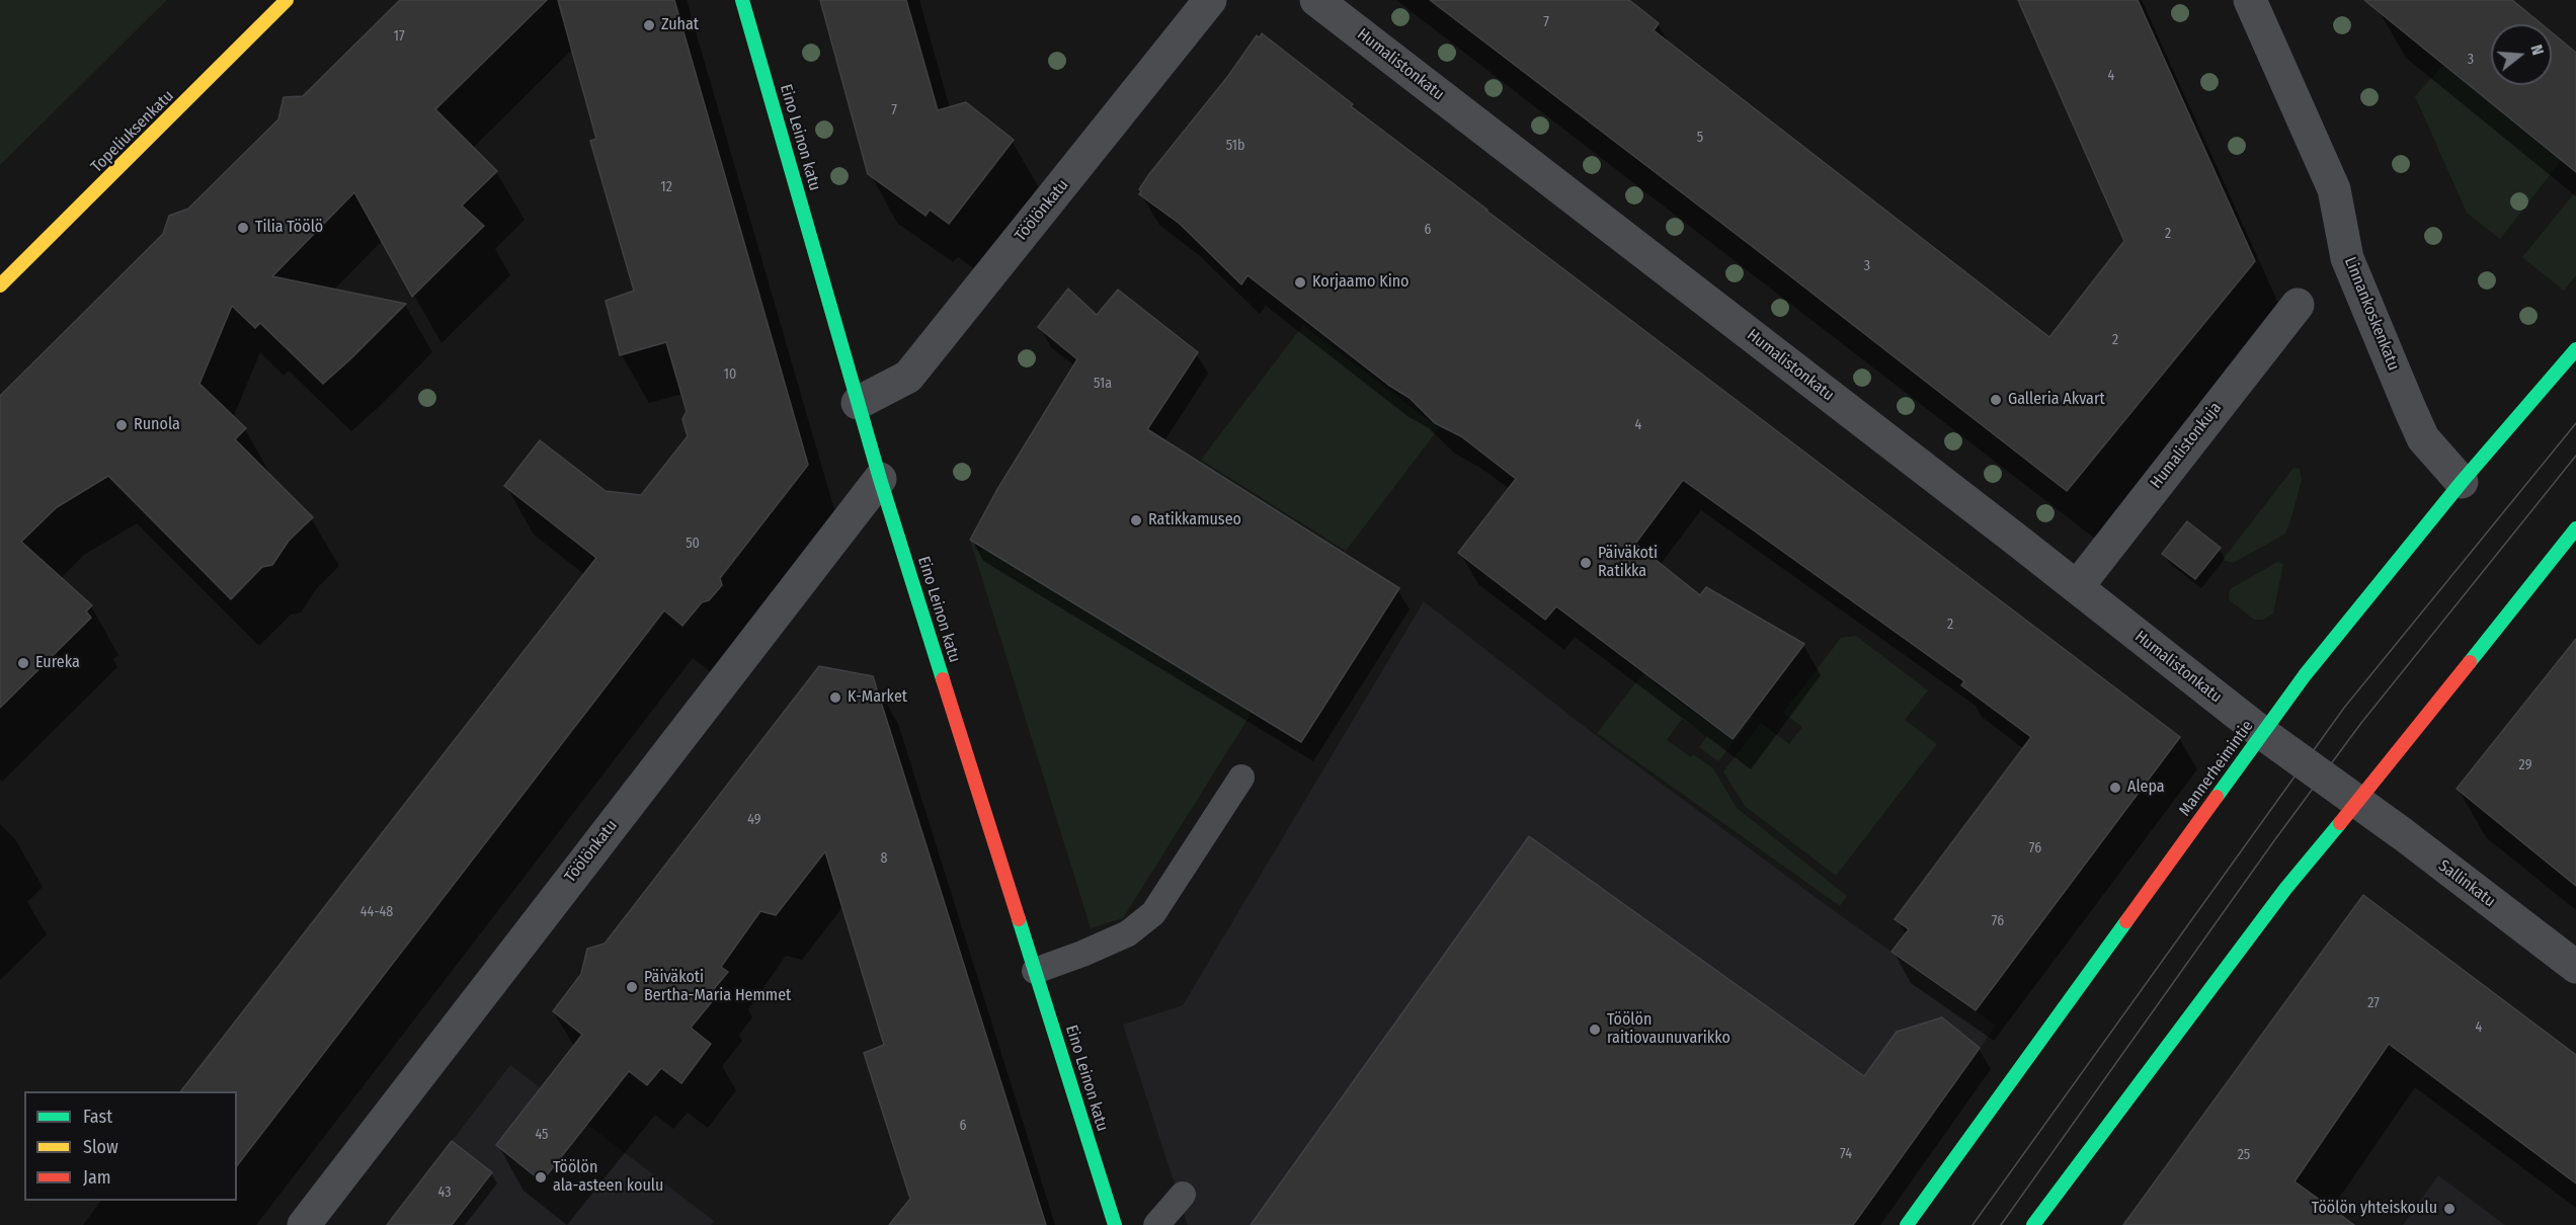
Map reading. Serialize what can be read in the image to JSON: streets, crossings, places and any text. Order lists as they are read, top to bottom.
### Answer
{
  "streets": {
    "main road": ["Topeliuksenkatu", "Eino Leinon katu", "Mannerheimintie"],
    "street": [
      "Humalistonkatu",
      "Töölönkatu",
      "Linnankoskenkatu",
      "Humalistonkuja",
      "Sallinkatu"
    ]
  },
  "crossings": [
    ["Humalistonkatu", "Humalistonkuja"],
    ["Humalistonkatu", "Mannerheimintie"],
    ["Humalistonkatu", "Sallinkatu"],
    ["Eino Leinon katu", "Töölönkatu"],
    ["Linnankoskenkatu", "Mannerheimintie"]
  ],
  "places": [
    "Zuhat",
    "Tilia Töölö",
    "Korjaamo Kino",
    "Galleria Akvart",
    "Runola",
    "Ratikkamuseo",
    "Päiväkoti Ratikka",
    "Eureka",
    "K-Market",
    "Alepa",
    "Päiväkoti Bertha-Maria Hemmet",
    "Töölön raitiovaunuvarikko",
    "Töölön ala-asteen koulu",
    "Töölön yhteiskoulu"
  ],
  "house_numbers": [
    "7",
    "17",
    "3",
    "4",
    "7",
    "5",
    "51b",
    "12",
    "6",
    "2",
    "3",
    "2",
    "10",
    "51a",
    "4",
    "50",
    "2",
    "29",
    "49",
    "76",
    "8",
    "44-48",
    "76",
    "27",
    "4",
    "6",
    "45",
    "74",
    "25",
    "43"
  ],
  "legend": ["Fast", "Slow", "Jam"],
  "north": "right"
}
